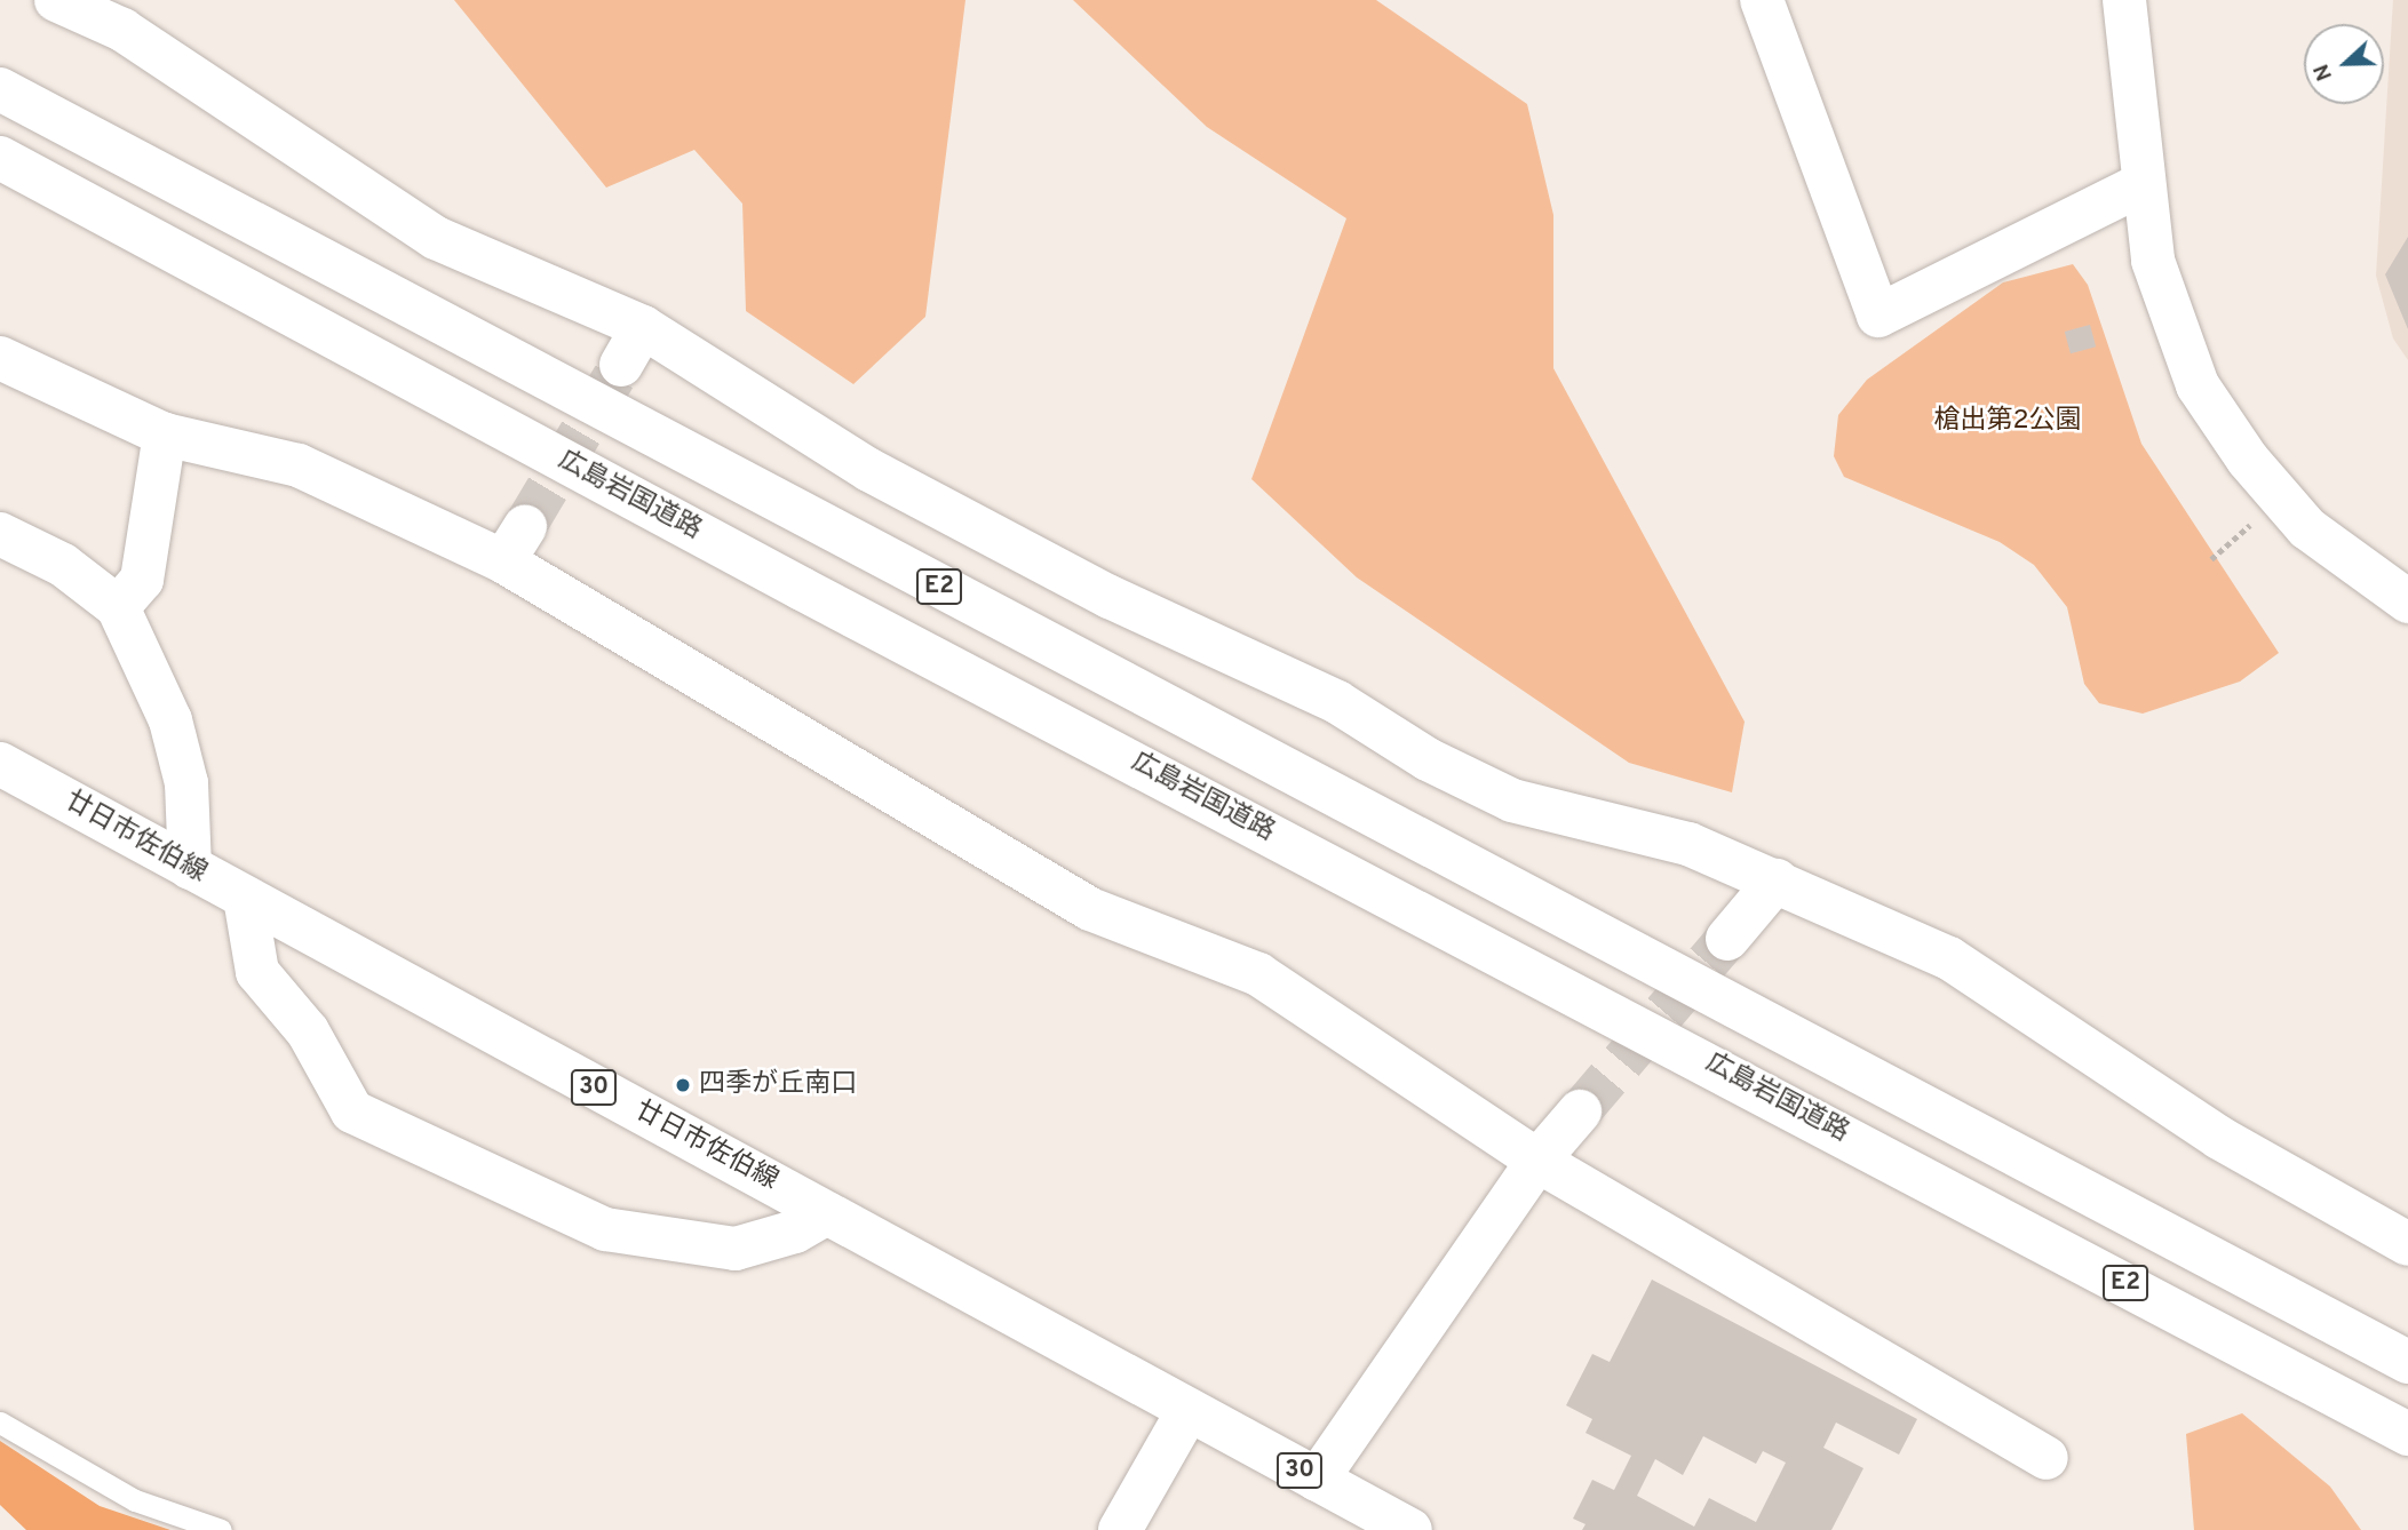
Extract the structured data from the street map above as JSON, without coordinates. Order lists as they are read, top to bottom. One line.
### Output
{"streets":{"main road":["広島岩国道路","E2","廿日市佐伯線","30"]},"parks":["槍出第2公園"],"places":["四季が丘南口"],"north":"left"}
